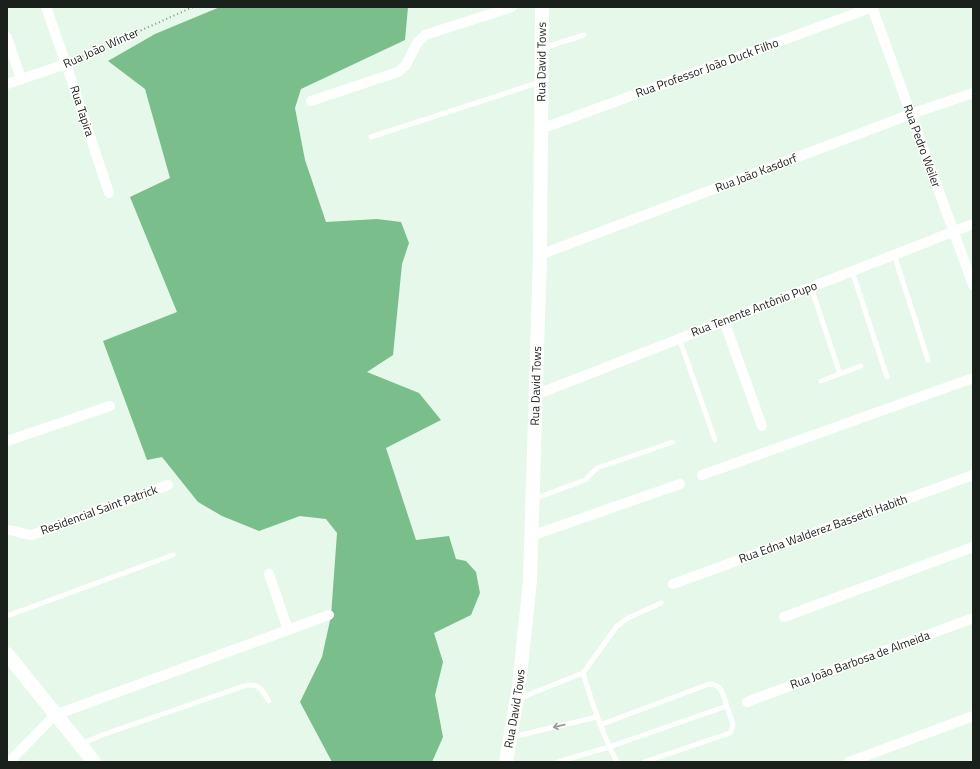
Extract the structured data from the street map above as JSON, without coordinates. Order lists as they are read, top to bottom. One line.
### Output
{"streets":{"street":["Rua João Winter","Rua David Tows","Rua Professor João Duck Filho","Rua Tapira","Rua Pedro Weiler","Rua João Kasdorf","Rua Tenente Antônio Pupo","Residencial Saint Patrick","Rua Edna Walderez Bassetti Habith","Rua João Barbosa de Almeida"]},"crossings":[["Rua João Winter","Rua Tapira"],["Rua David Tows","Rua Professor João Duck Filho"],["Rua David Tows","Rua João Kasdorf"],["Rua David Tows","Rua Tenente Antônio Pupo"],["Rua Professor João Duck Filho","Rua Pedro Weiler"],["Rua Pedro Weiler","Rua João Kasdorf"],["Rua Pedro Weiler","Rua Tenente Antônio Pupo"]]}
